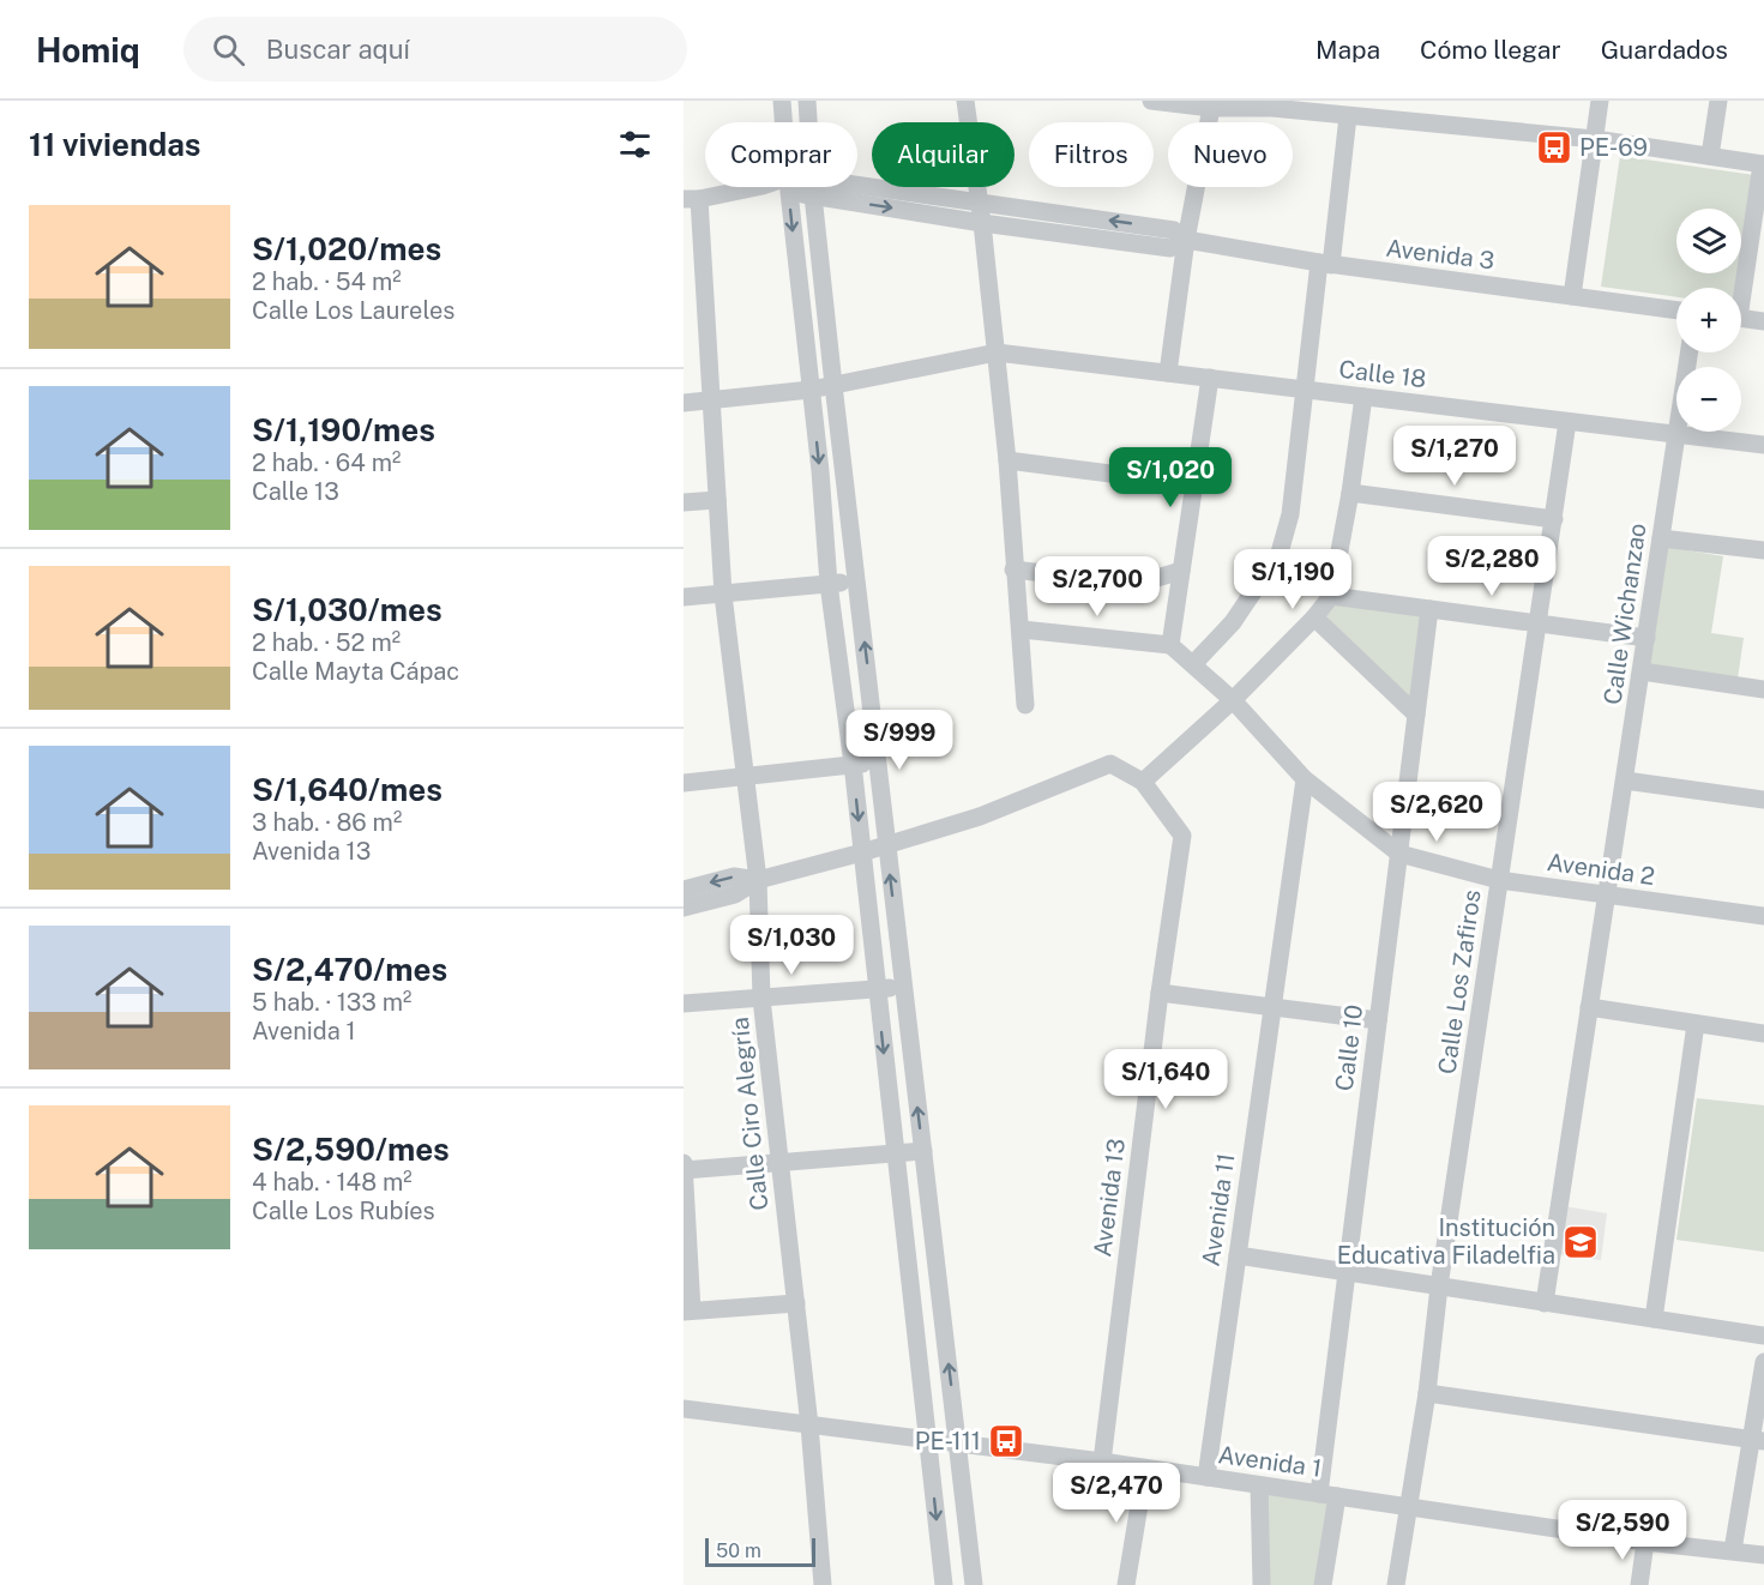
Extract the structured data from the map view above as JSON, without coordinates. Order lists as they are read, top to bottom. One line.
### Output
{"streets":{"street":["Avenida 3","Calle 18","Calle Wichanzao","Avenida 2","Calle Los Zafiros","Calle 10","Calle Ciro Alegría","Avenida 13","Avenida 11","Avenida 1"]},"crossings":[["Calle 18","Calle Wichanzao"],["Calle 18","Calle Los Zafiros"],["Calle 18","Calle Ciro Alegría"],["Calle Wichanzao","Avenida 2"],["Avenida 2","Calle Los Zafiros"],["Avenida 2","Calle 10"],["Avenida 2","Avenida 11"],["Calle Los Zafiros","Avenida 1"],["Calle 10","Avenida 1"],["Calle Ciro Alegría","Avenida 1"],["Avenida 13","Avenida 1"],["Avenida 11","Avenida 1"]],"places":{"bus stop":["PE-69","PE-111"],"school or university":["Institución Educativa Filadelfia"]},"scale_bar":"50 m","page":{"header":"Homiq","search":"Buscar aquí","nav":["Mapa","Cómo llegar","Guardados"],"heading":"11 viviendas","chip":["Comprar","Alquilar","Filtros","Nuevo"],"list":[{"name":"S/1,020/mes","note":"2 hab. · 54 m² · Calle Los Laureles"},{"name":"S/1,190/mes","note":"2 hab. · 64 m² · Calle 13"},{"name":"S/1,030/mes","note":"2 hab. · 52 m² · Calle Mayta Cápac"},{"name":"S/1,640/mes","note":"3 hab. · 86 m² · Avenida 13"},{"name":"S/2,470/mes","note":"5 hab. · 133 m² · Avenida 1"},{"name":"S/2,590/mes","note":"4 hab. · 148 m² · Calle Los Rubíes"}],"map_buttons":["+","−"],"price":["S/1,270","S/1,020","S/2,280","S/1,190","S/2,700","S/999","S/2,620","S/1,030","S/1,640","S/2,470","S/2,590"],"scale":"50 m"}}
